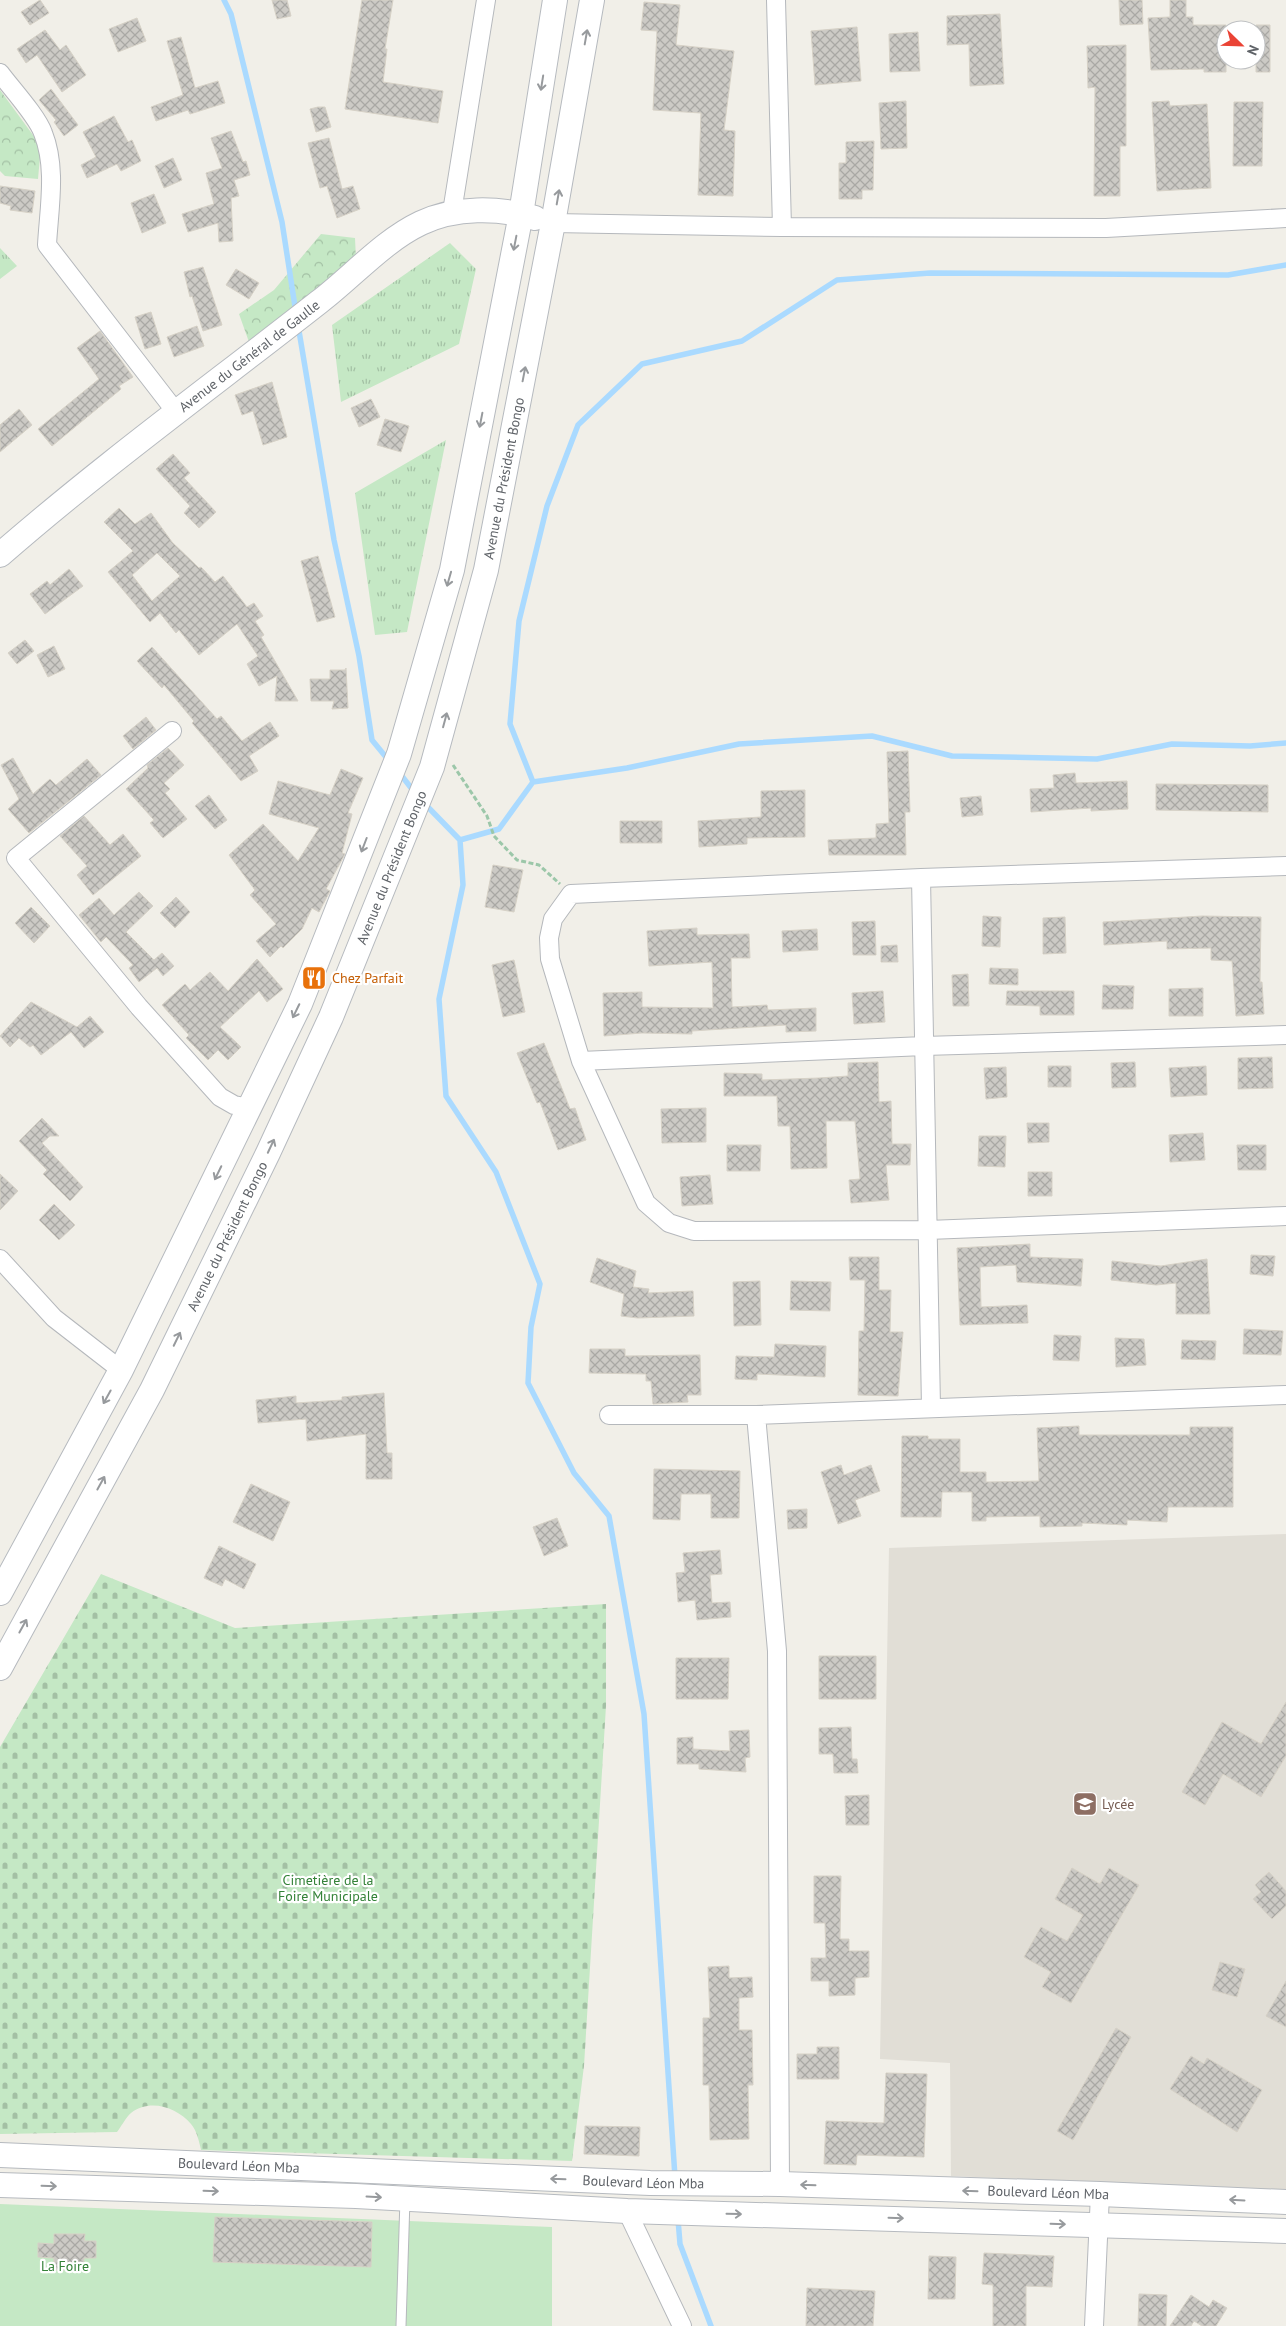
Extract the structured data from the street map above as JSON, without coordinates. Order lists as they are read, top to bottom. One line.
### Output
{"streets":{"street":["Avenue du Général de Gaulle","Avenue du Président Bongo","Boulevard Léon Mba"]},"crossings":[["Avenue du Général de Gaulle","Avenue du Président Bongo"]],"parks":["Cimetière de la Foire Municipale","La Foire"],"places":{"restaurant":["Chez Parfait"],"school or university":["Lycée"]},"north":"bottom right"}
